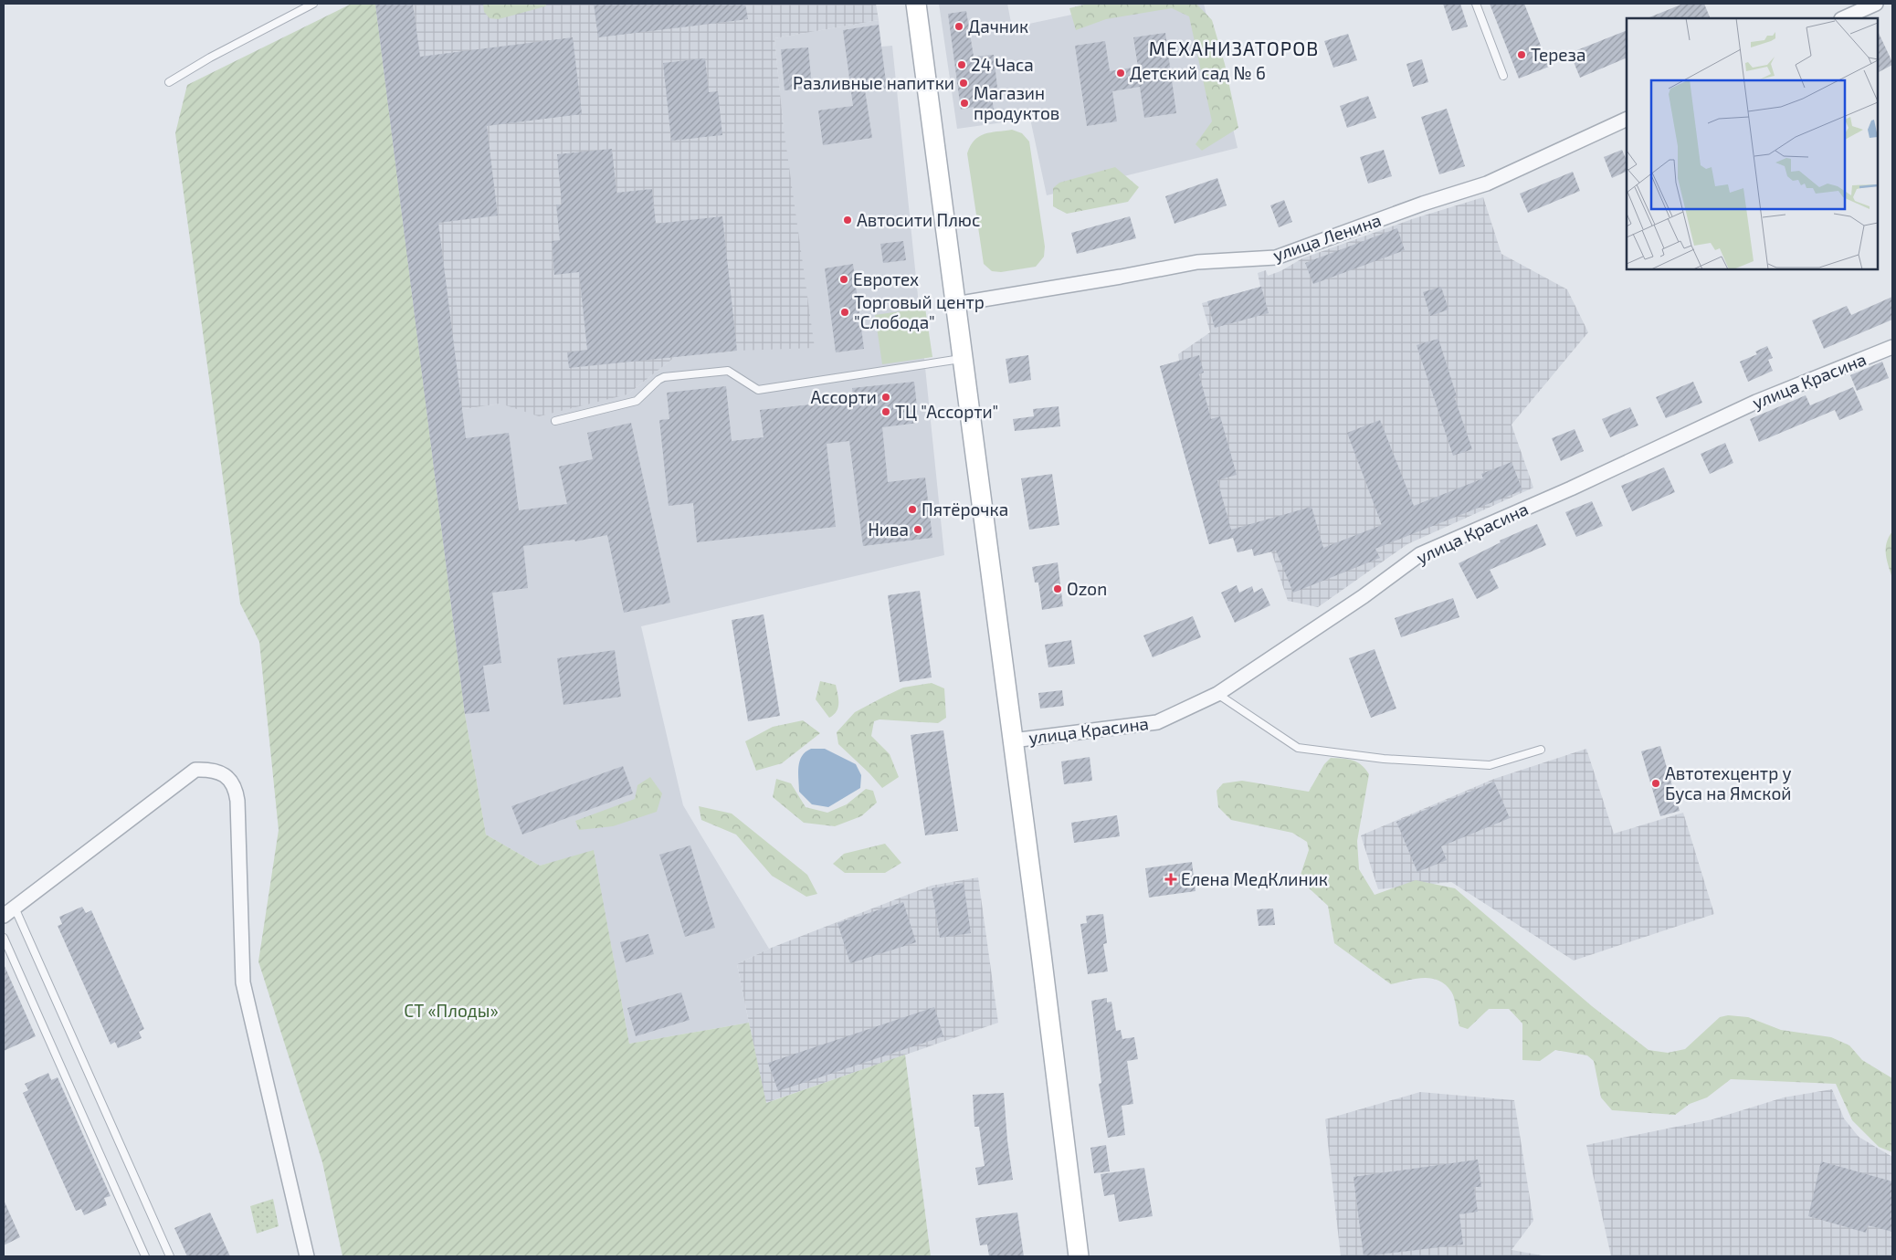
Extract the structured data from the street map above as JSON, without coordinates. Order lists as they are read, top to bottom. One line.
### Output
{"streets":{"street":["улица Ленина","улица Красина"]},"districts":["МЕХАНИЗАТОРОВ"],"parks":["СТ «Плоды»"],"places":{"other":["Дачник","Тереза","24 Часа","Детский сад № 6","Разливные напитки","Магазин продуктов","Автосити Плюс","Евротех","Торговый центр \"Слобода\"","Ассорти","ТЦ \"Ассорти\"","Пятёрочка","Нива","Ozon","Автотехцентр у Буса на Ямской"],"health":["Елена МедКлиник"]}}
